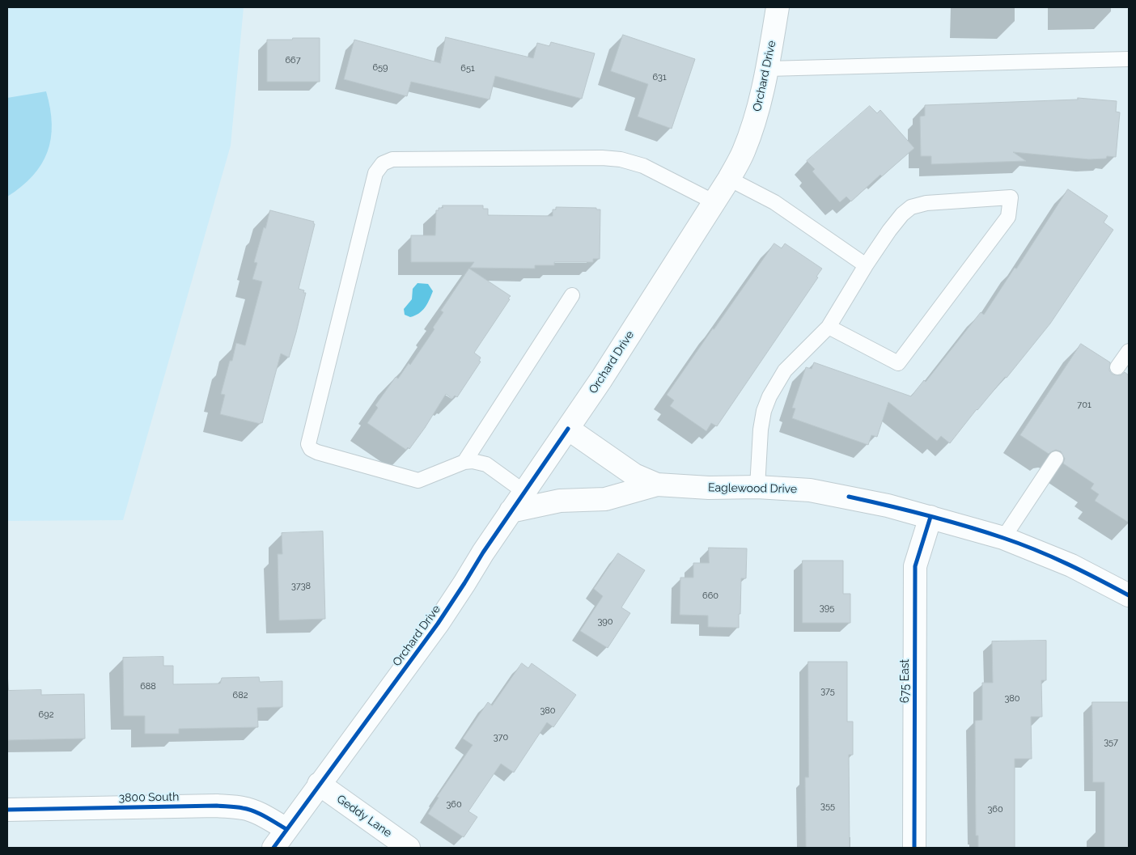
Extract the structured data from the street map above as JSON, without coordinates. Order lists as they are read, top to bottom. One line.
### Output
{"streets":{"main road":["Orchard Drive","Eaglewood Drive","675 East","3800 South","Geddy Lane"]},"crossings":[["Orchard Drive","Eaglewood Drive"],["Orchard Drive","3800 South"],["Orchard Drive","Geddy Lane"],["Eaglewood Drive","675 East"]],"house_numbers":["667","659","651","631","701","3738","660","395","390","688","375","682","380","380","692","370","357","360","355","360"]}
